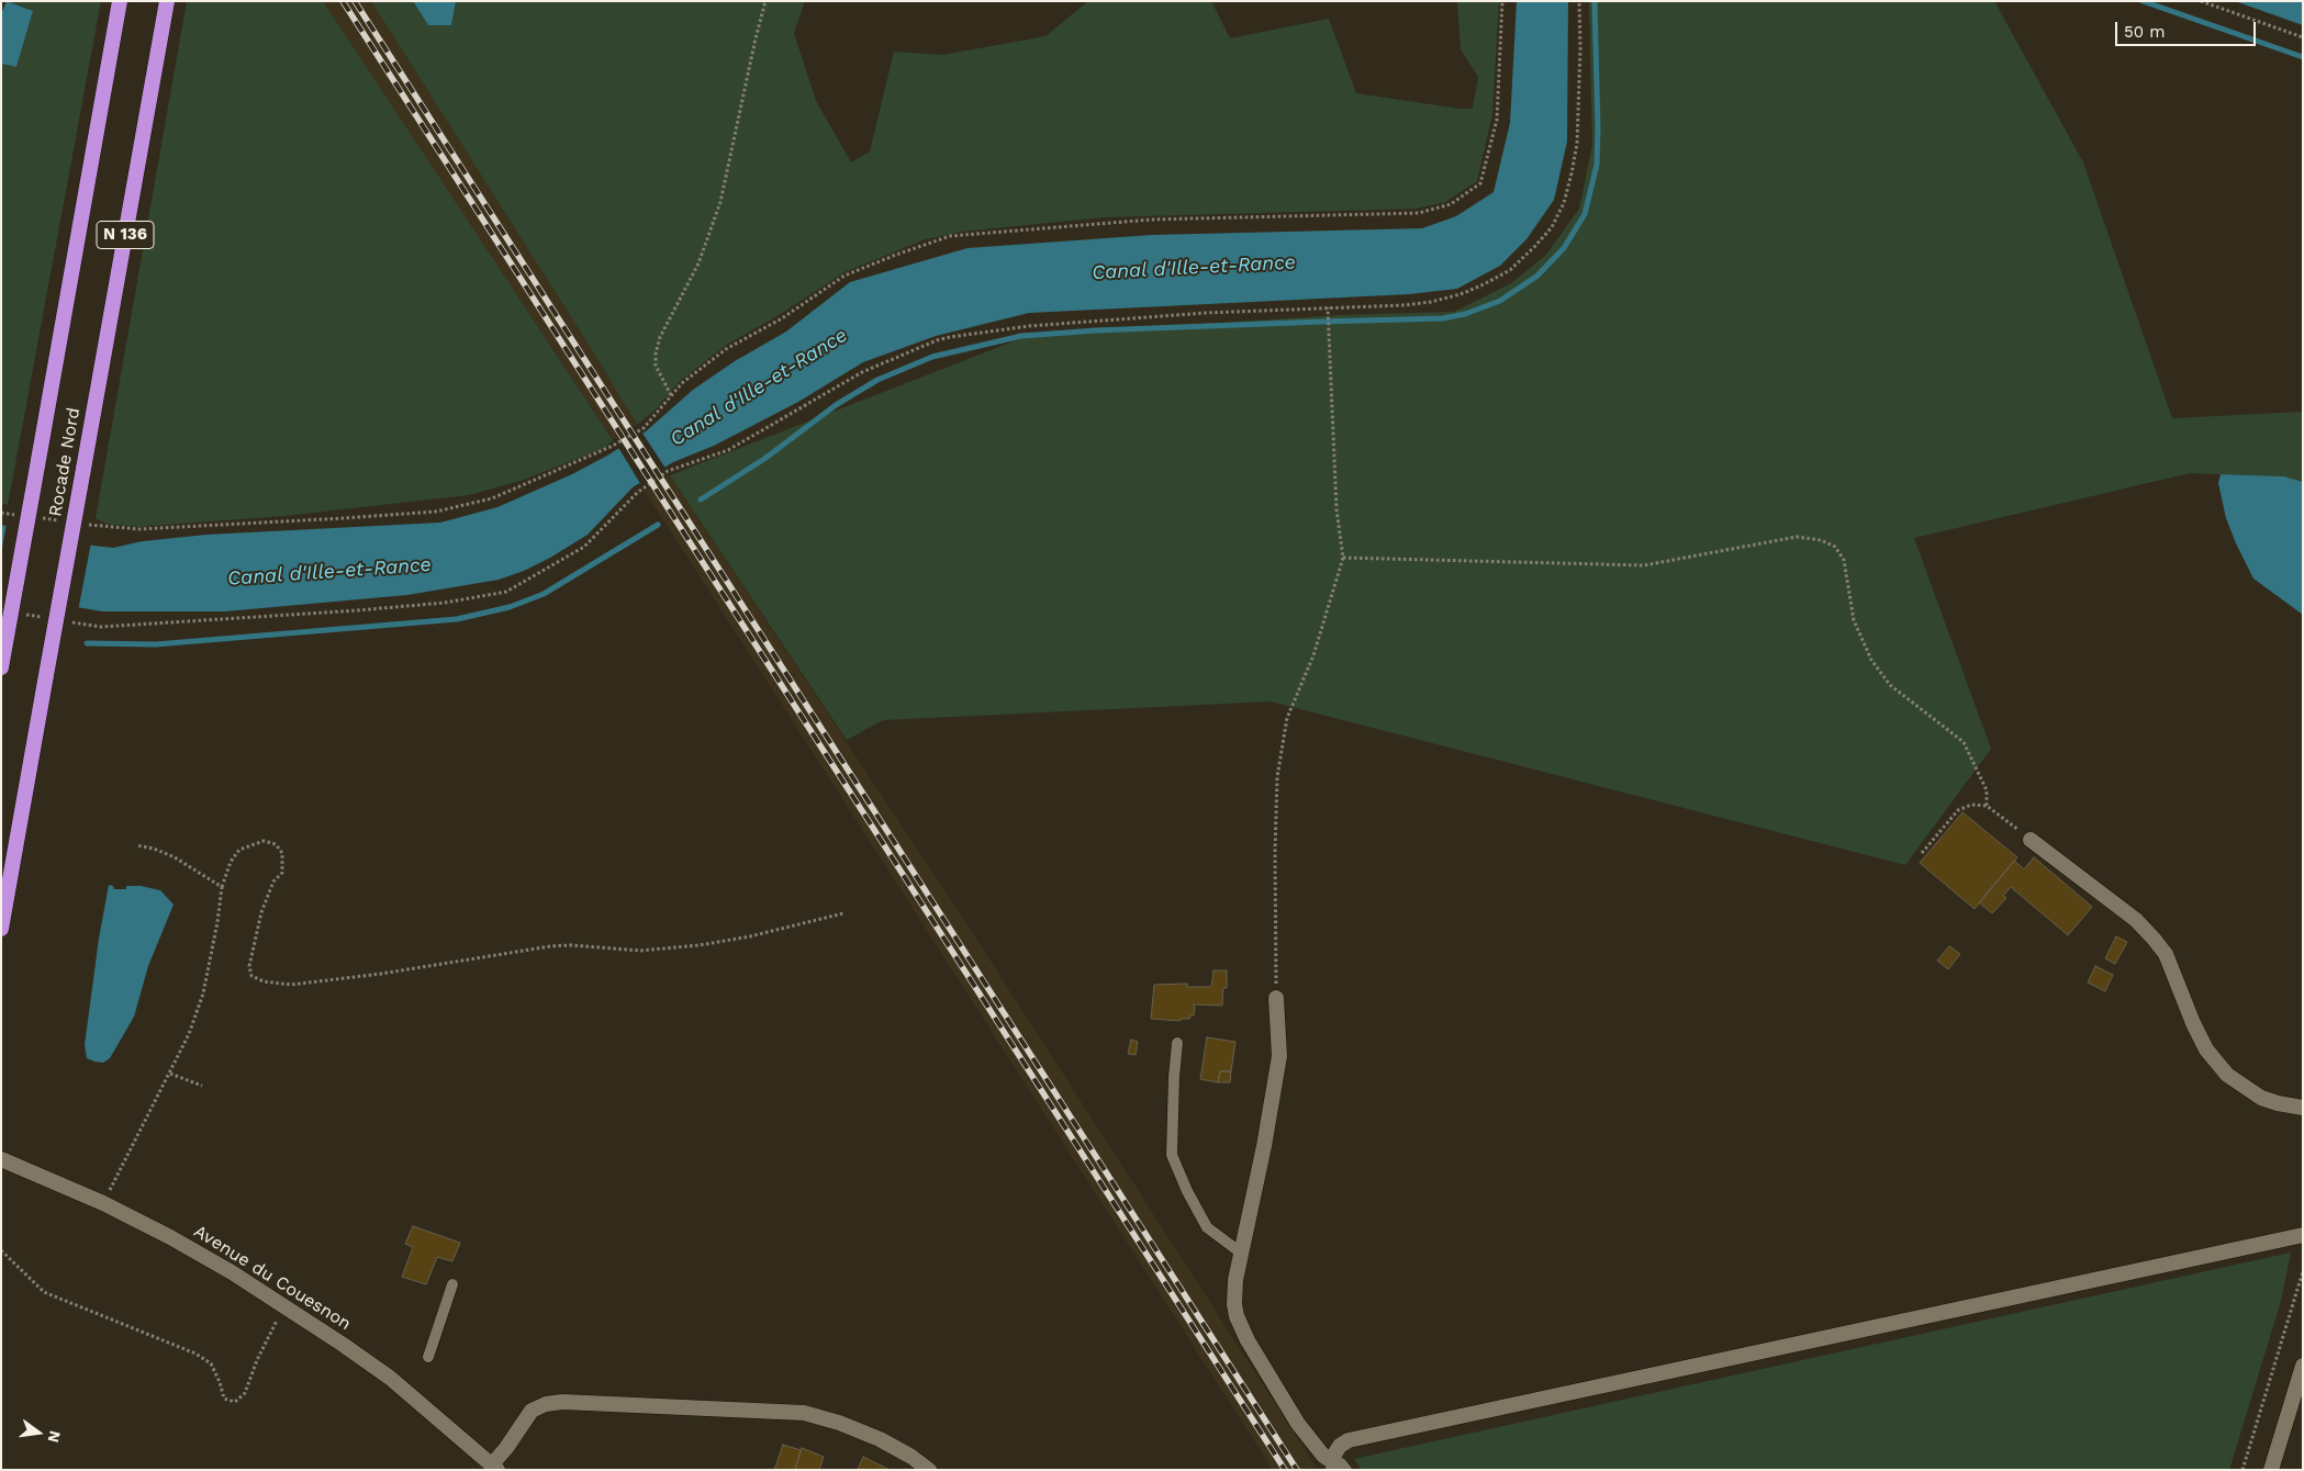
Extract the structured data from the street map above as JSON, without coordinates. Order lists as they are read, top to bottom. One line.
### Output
{"streets":{"highway":["N 136","Rocade Nord"],"street":["Avenue du Couesnon"]},"water":["Canal d'Ille-et-Rance"],"scale_bar":"50 m","north":"right"}
